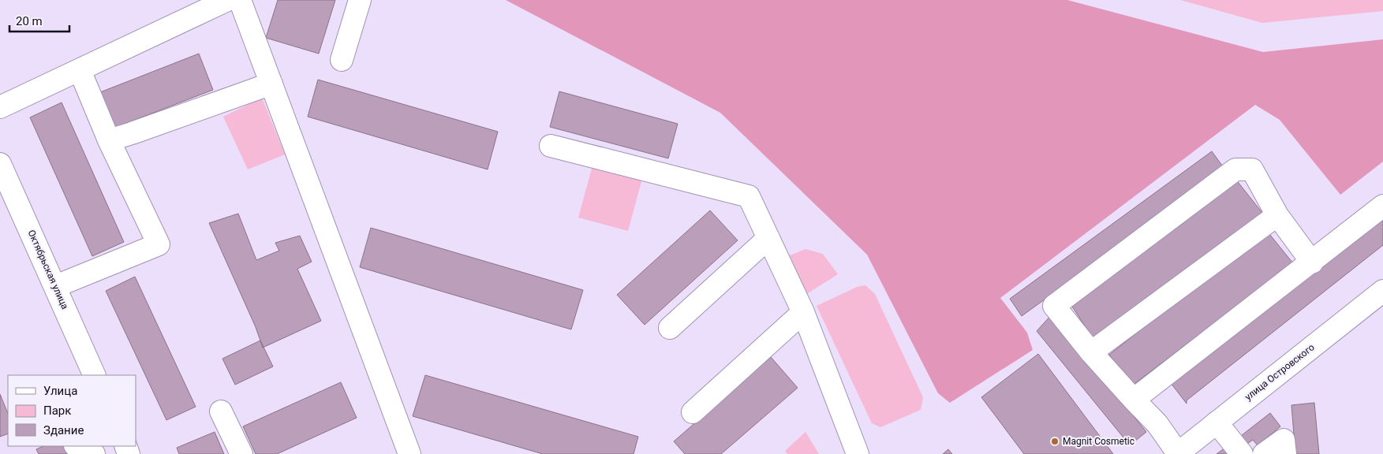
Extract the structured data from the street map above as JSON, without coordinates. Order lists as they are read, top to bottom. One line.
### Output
{"streets":{"street":["Октябрьская улица","улица Островского"]},"places":["Magnit Cosmetic"],"legend":["Улица","Парк","Здание"],"scale_bar":"20 m"}
